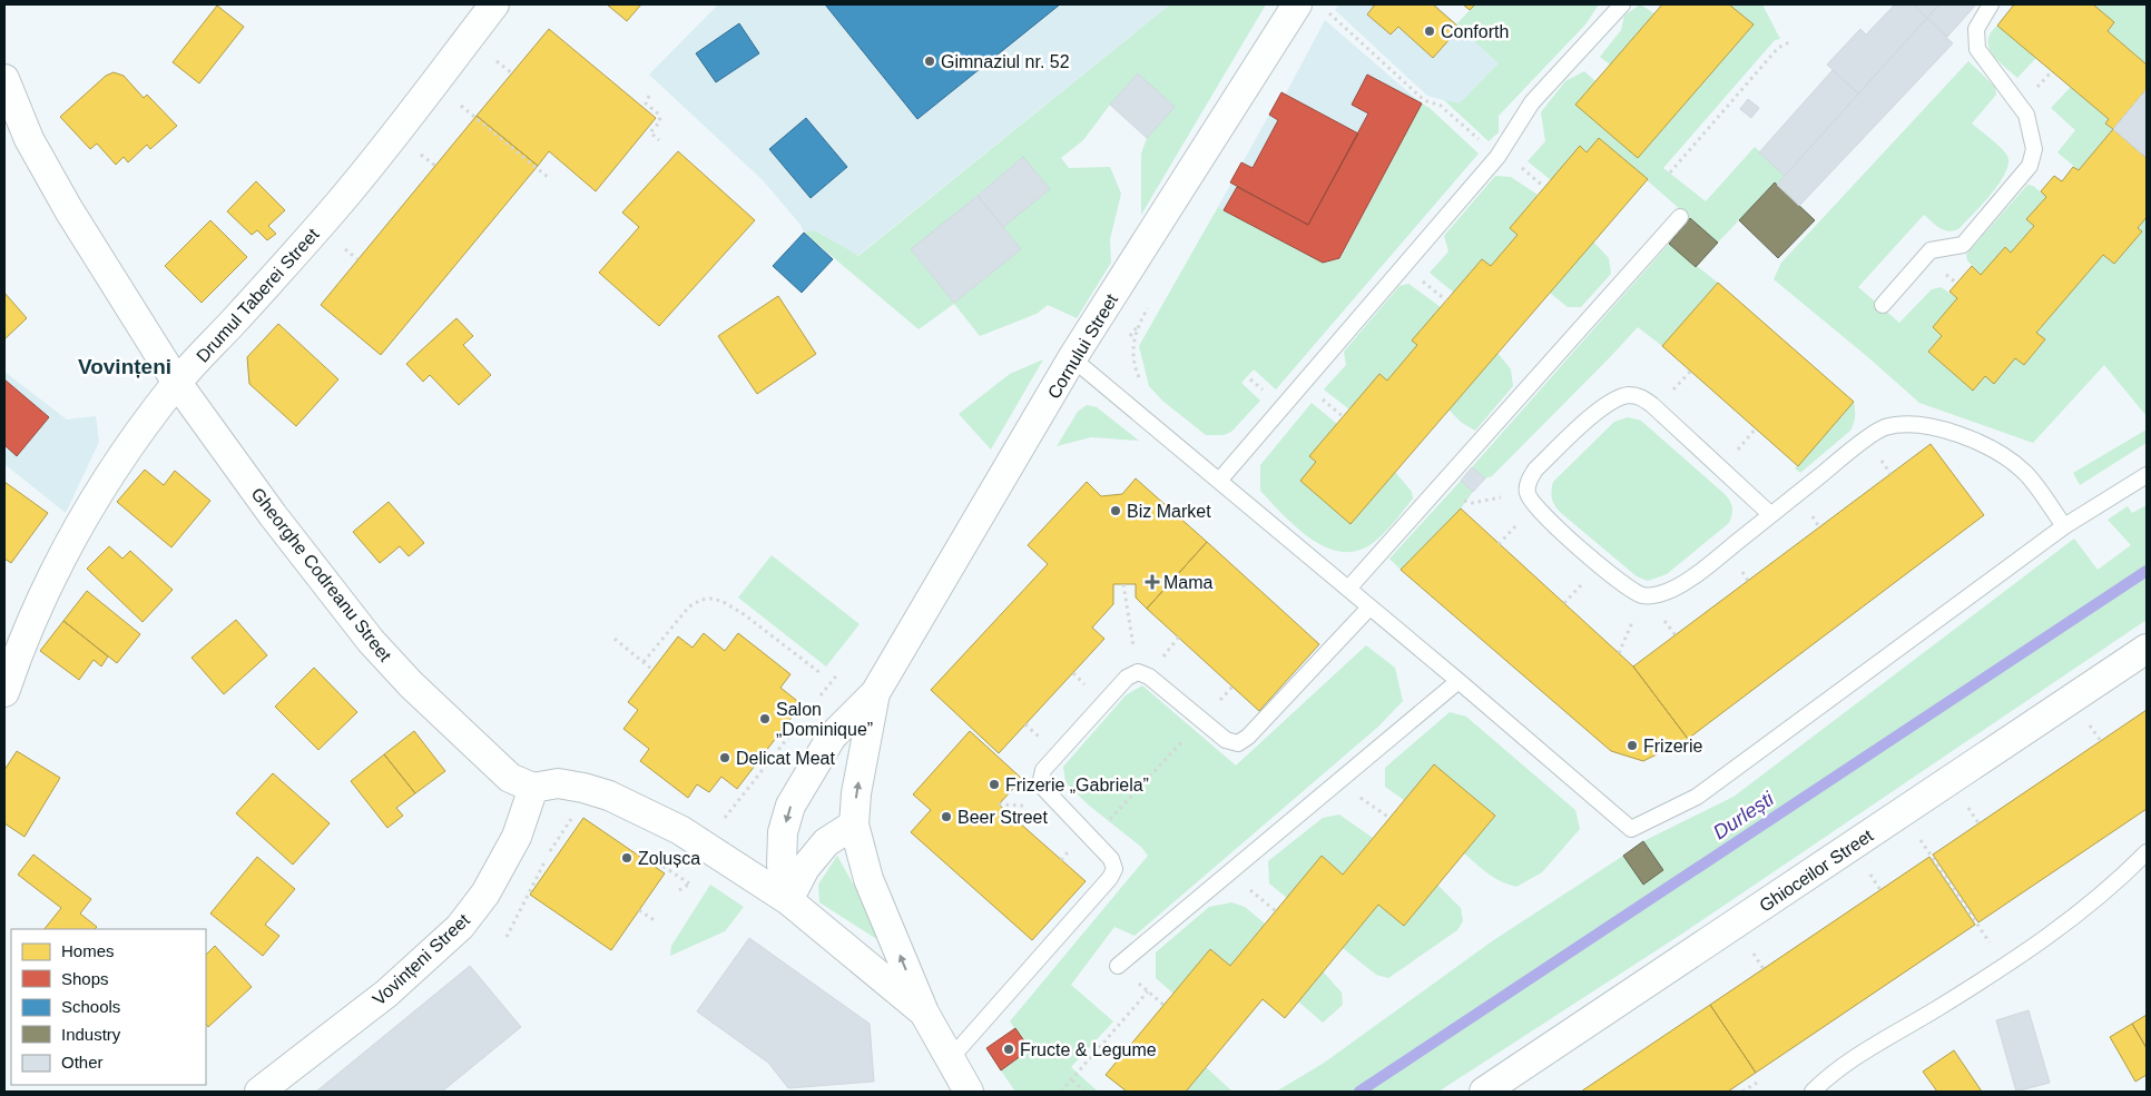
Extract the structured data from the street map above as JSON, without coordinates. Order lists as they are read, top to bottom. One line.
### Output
{"streets":{"street":["Drumul Taberei Street","Cornului Street","Gheorghe Codreanu Street","Ghioceilor Street","Vovințeni Street"]},"crossings":[["Drumul Taberei Street","Gheorghe Codreanu Street"],["Gheorghe Codreanu Street","Vovințeni Street"]],"districts":["Vovințeni"],"water":["Durlești"],"places":{"other":["Conforth","Gimnaziul nr. 52","Biz Market","Salon „Dominique”","Frizerie","Delicat Meat","Frizerie „Gabriela”","Beer Street","Zolușca","Fructe & Legume"],"health":["Mama"]},"legend":["Homes","Shops","Schools","Industry","Other"]}
